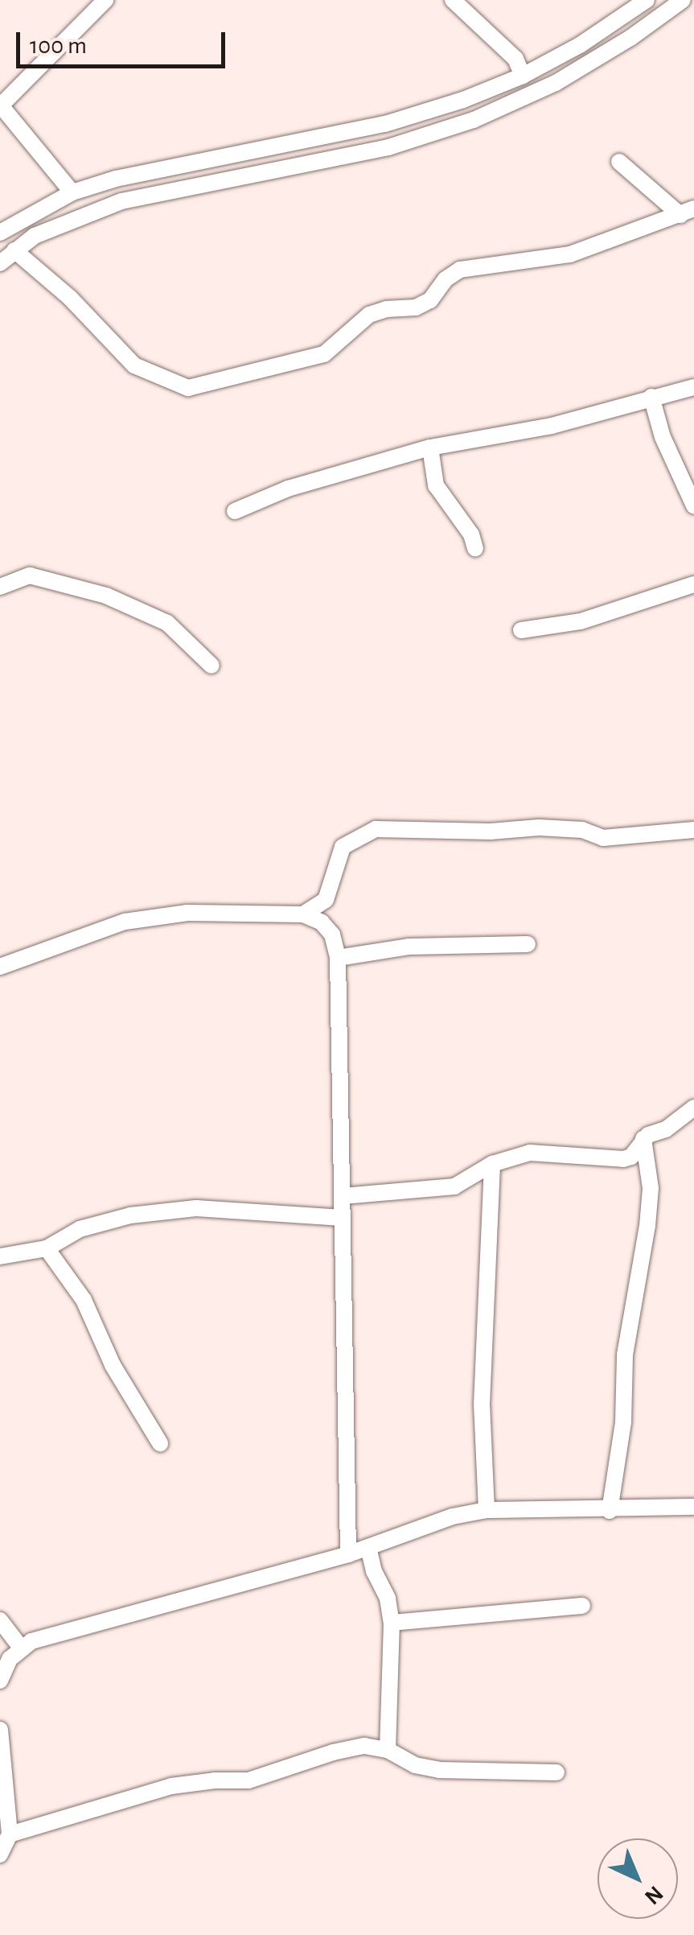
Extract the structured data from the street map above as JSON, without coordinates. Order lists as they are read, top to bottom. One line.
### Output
{"scale_bar":"100 m","north":"bottom right"}
